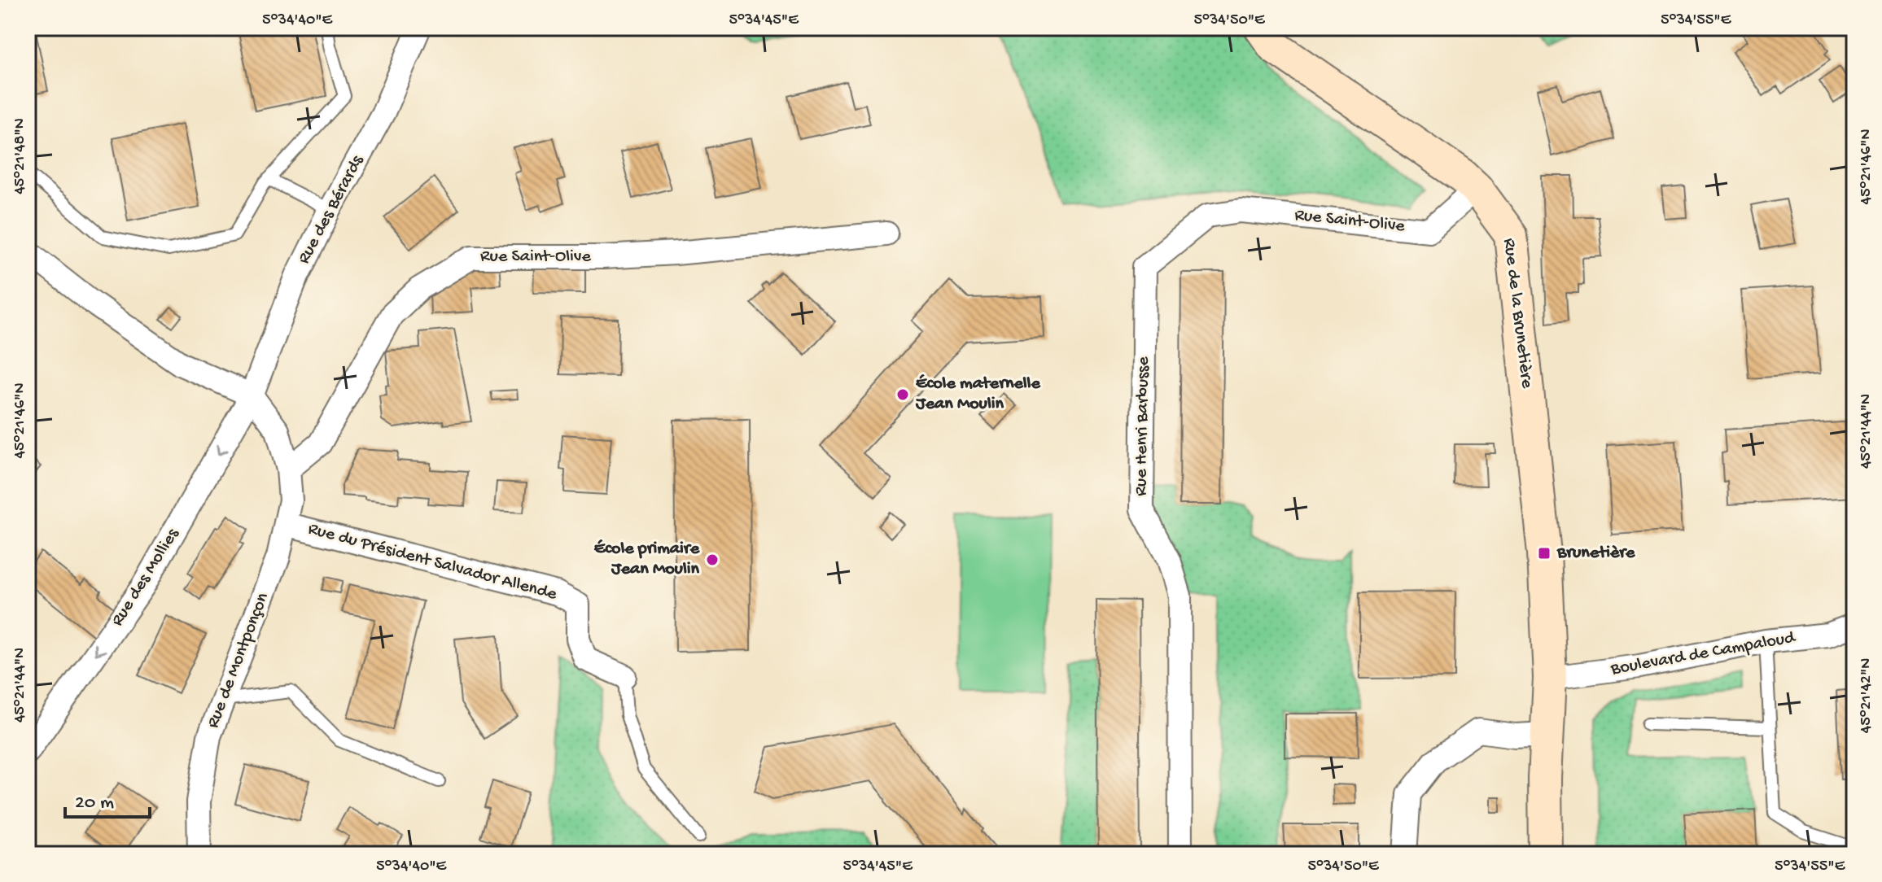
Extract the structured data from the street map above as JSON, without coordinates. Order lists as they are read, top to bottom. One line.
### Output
{"streets":{"street":["Rue des Bérards","Rue Saint-Olive","Rue de la Brunetière","Rue Henri Barbusse","Rue du Président Salvador Allende","Rue des Mollies","Boulevard de Campaloud","Rue de Montponçon"]},"crossings":[["Rue des Bérards","Rue des Mollies"],["Rue Saint-Olive","Rue de la Brunetière"],["Rue Saint-Olive","Rue Henri Barbusse"],["Rue Saint-Olive","Rue de Montponçon"],["Rue de la Brunetière","Boulevard de Campaloud"],["Rue du Président Salvador Allende","Rue de Montponçon"]],"one_way":["Rue des Mollies"],"places":{"other":["École maternelle Jean Moulin","École primaire Jean Moulin"],"transit":["Brunetière"]},"scale_bar":"20 m","coordinates":["5°34'40\"E","5°34'45\"E","5°34'50\"E","5°34'55\"E","45°21'48\"N","45°21'46\"N","45°21'44\"N","45°21'42\"N"]}
